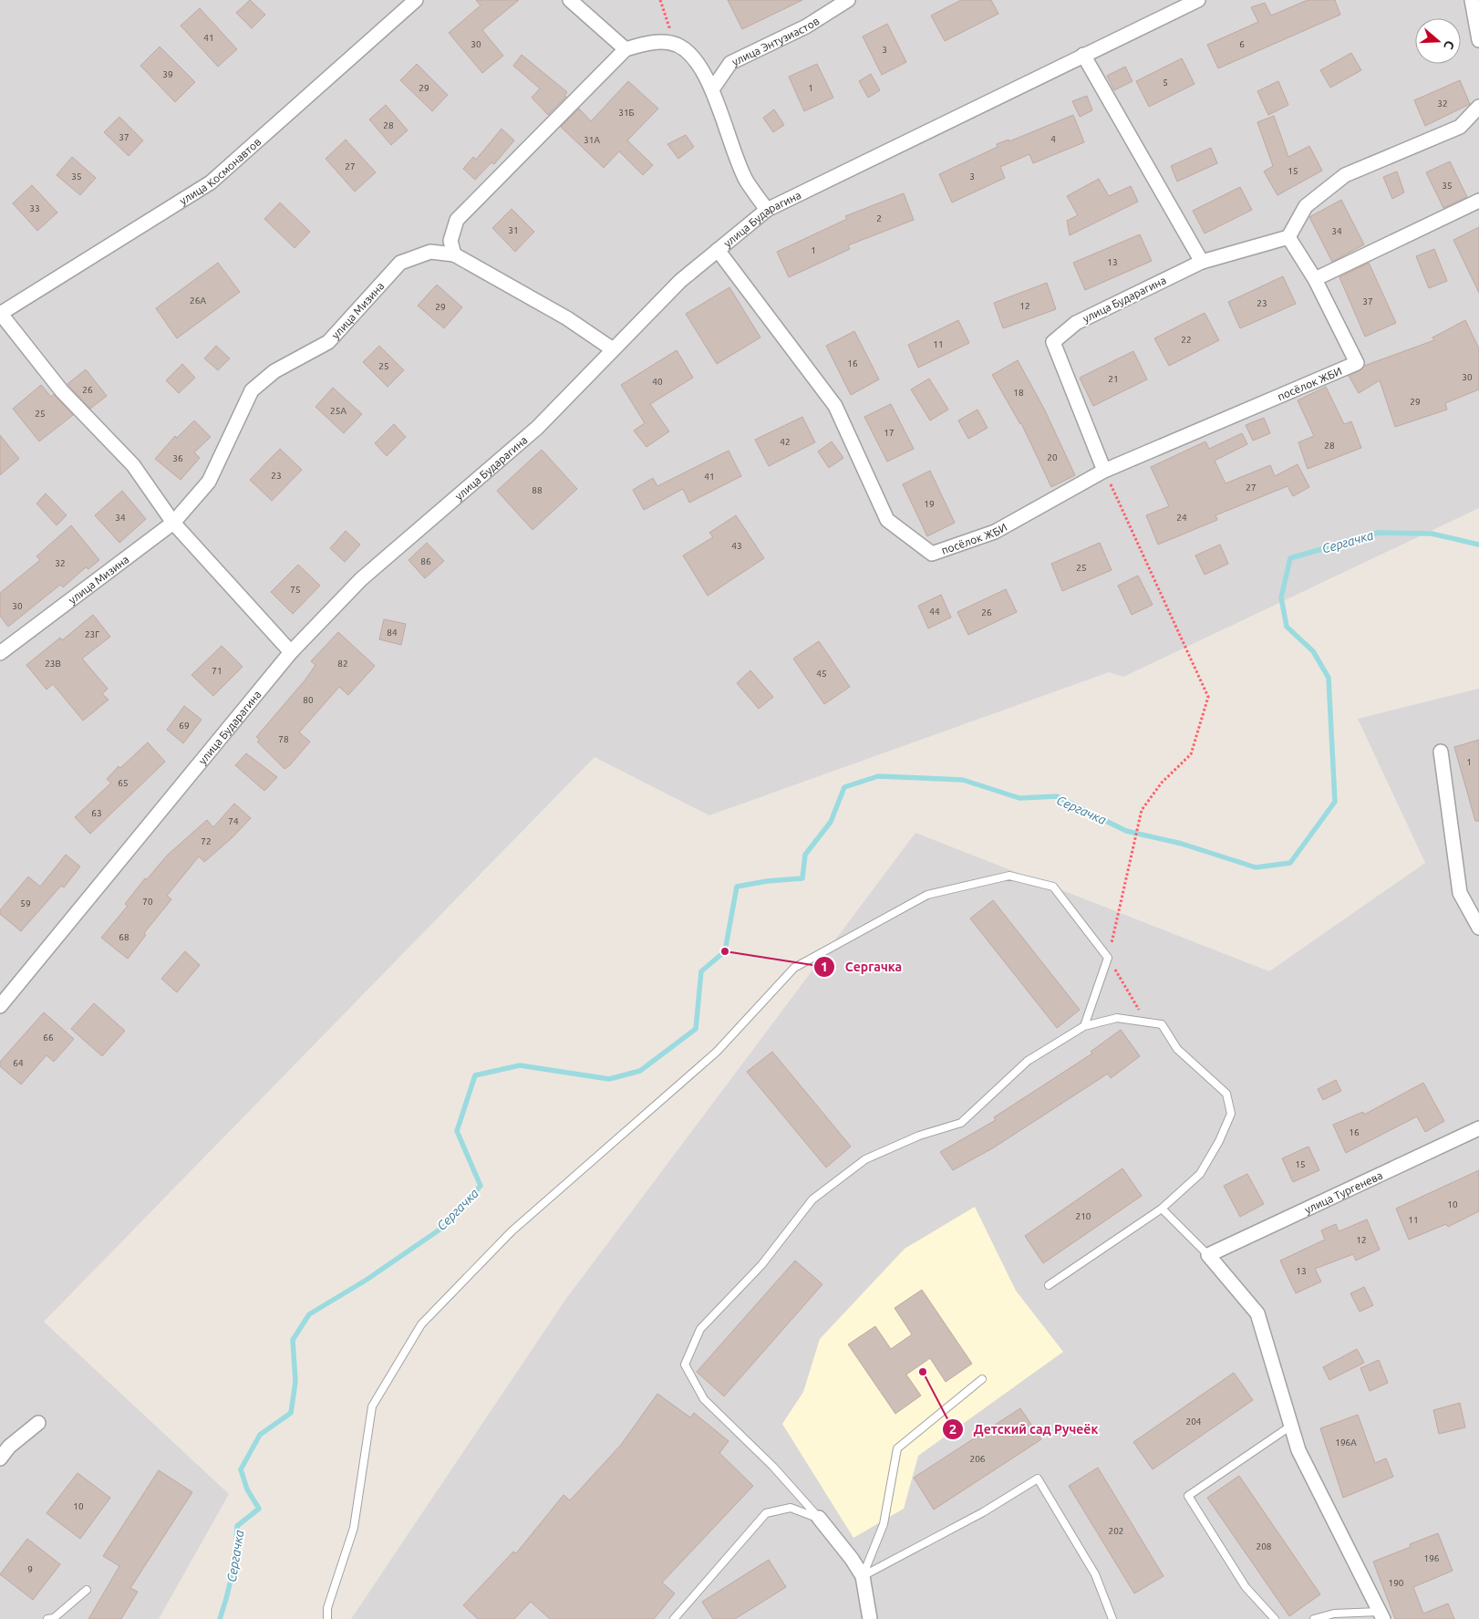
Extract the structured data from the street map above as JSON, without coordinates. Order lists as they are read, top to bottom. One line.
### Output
{"streets":{"street":["улица Энтузиастов","улица Космонавтов","улица Бударагина","улица Мизина","посёлок ЖБИ","улица Тургенева"]},"crossings":[["улица Бударагина","посёлок ЖБИ"]],"water":["Сергачка"],"places":["Сергачка","Детский сад Ручеёк"],"house_numbers":["41","30","6","3","39","5","29","1","32","31Б","28","37","4","31А","27","15","35","3","35","33","2","31","34","1","13","26А","37","23","12","29","22","11","16","25","30","21","40","26","18","29","25А","25","17","42","28","20","36","23","41","27","88","19","34","24","43","86","32","25","75","30","44","26","84","23Г","23В","82","71","45","80","69","78","1","65","63","74","72","70","59","68","66","64","16","15","10","210","11","12","13","204","196А","206","10","202","208","196","9","190"],"north":"right"}
